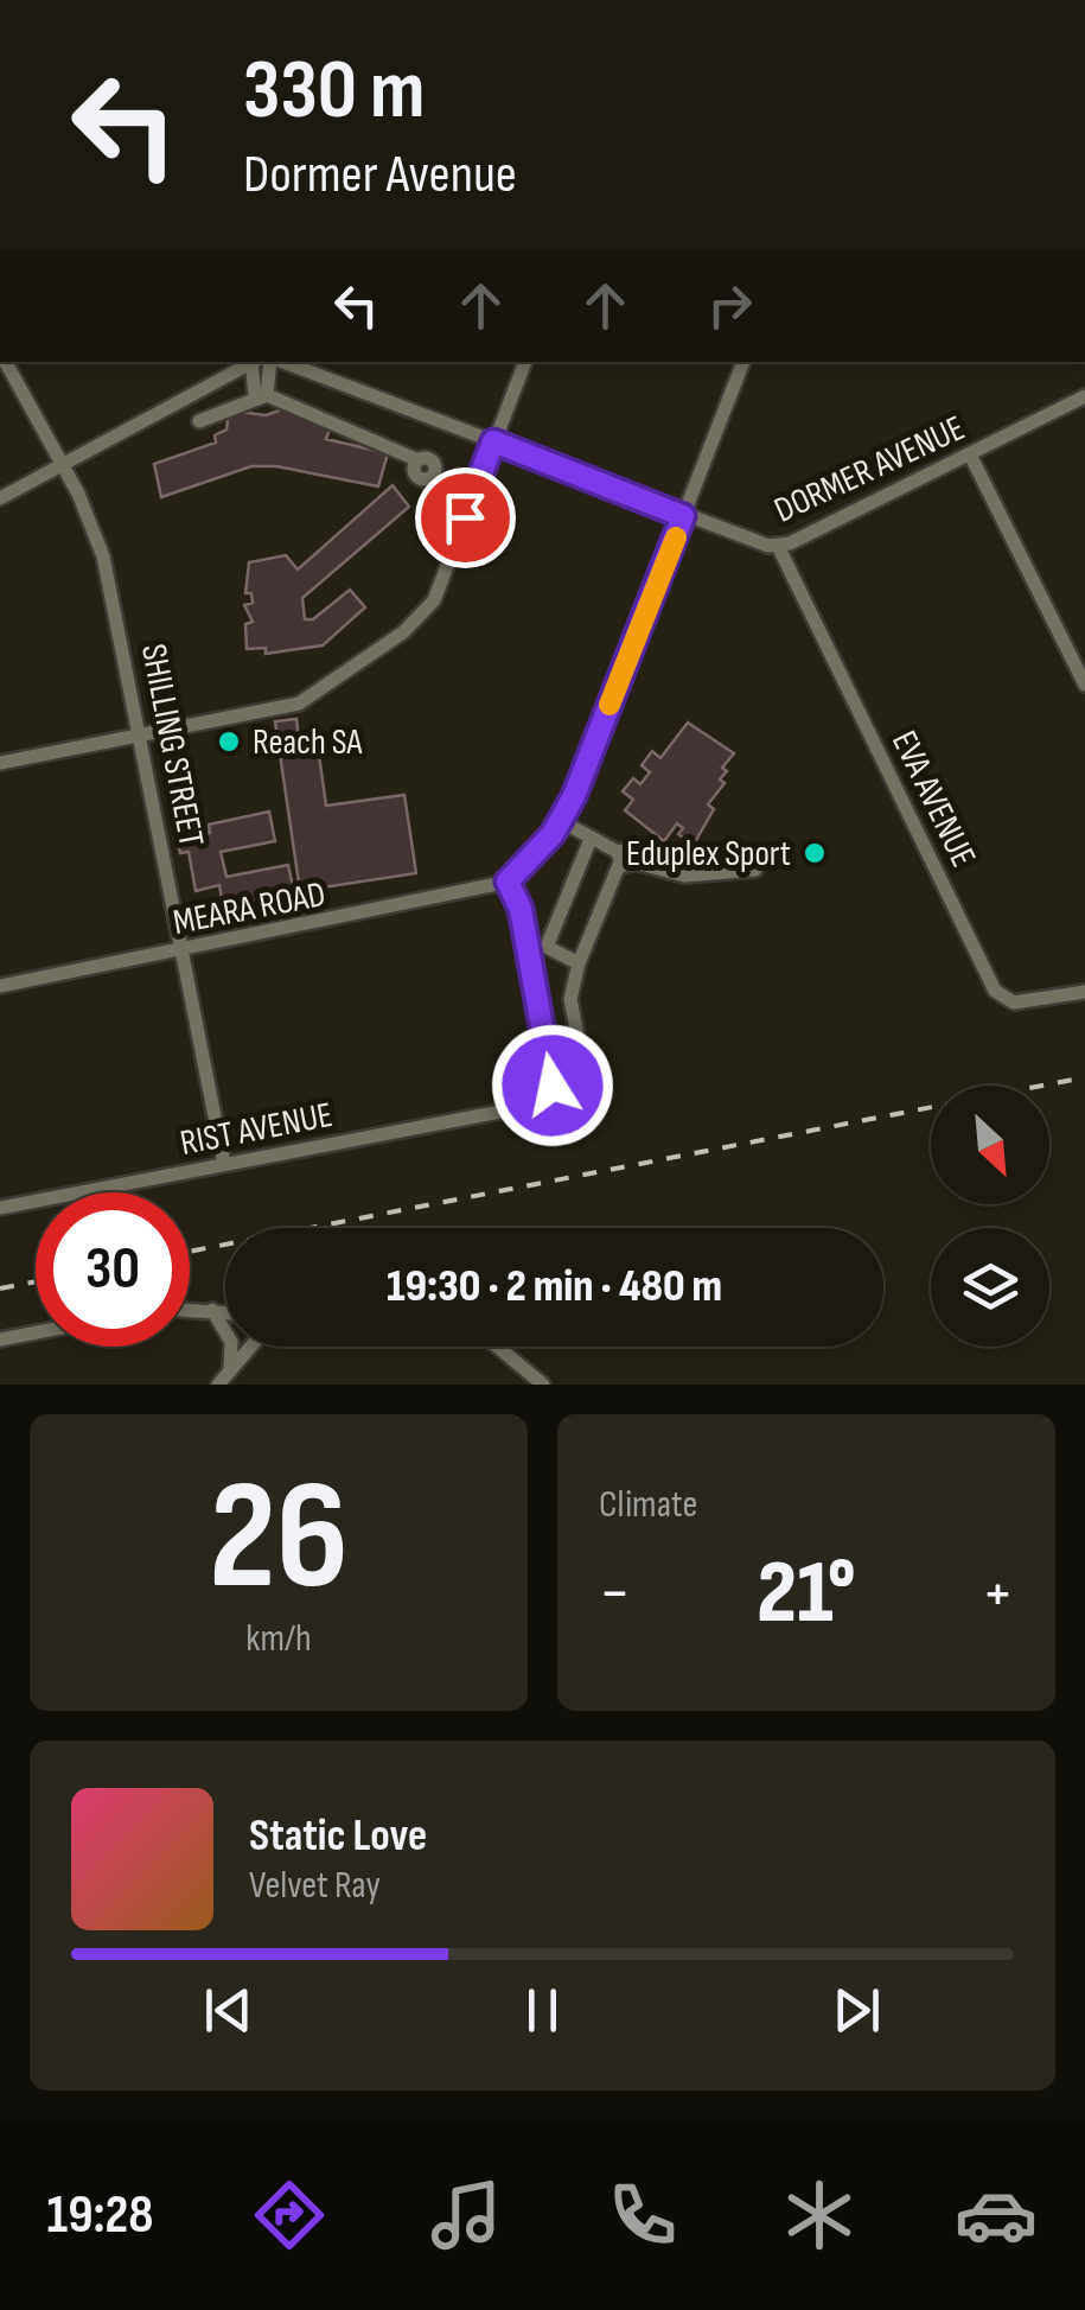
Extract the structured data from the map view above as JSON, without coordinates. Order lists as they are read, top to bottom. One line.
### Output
{"streets":{"street":["DORMER AVENUE","SHILLING STREET","EVA AVENUE","MEARA ROAD","RIST AVENUE"]},"crossings":[["DORMER AVENUE","EVA AVENUE"],["SHILLING STREET","MEARA ROAD"],["SHILLING STREET","RIST AVENUE"],["MEARA ROAD","RIST AVENUE"]],"places":["Reach SA","Eduplex Sport"],"north":"bottom right","page":{"turn":["330 m","Dormer Avenue"],"limit":"30","trip":"19:30 · 2 min · 480 m","tile":[["26","km/h"],"Climate"],"heat":["−","21°","+"],"song":["Static Love","Velvet Ray"],"tabs":"19:28"}}
